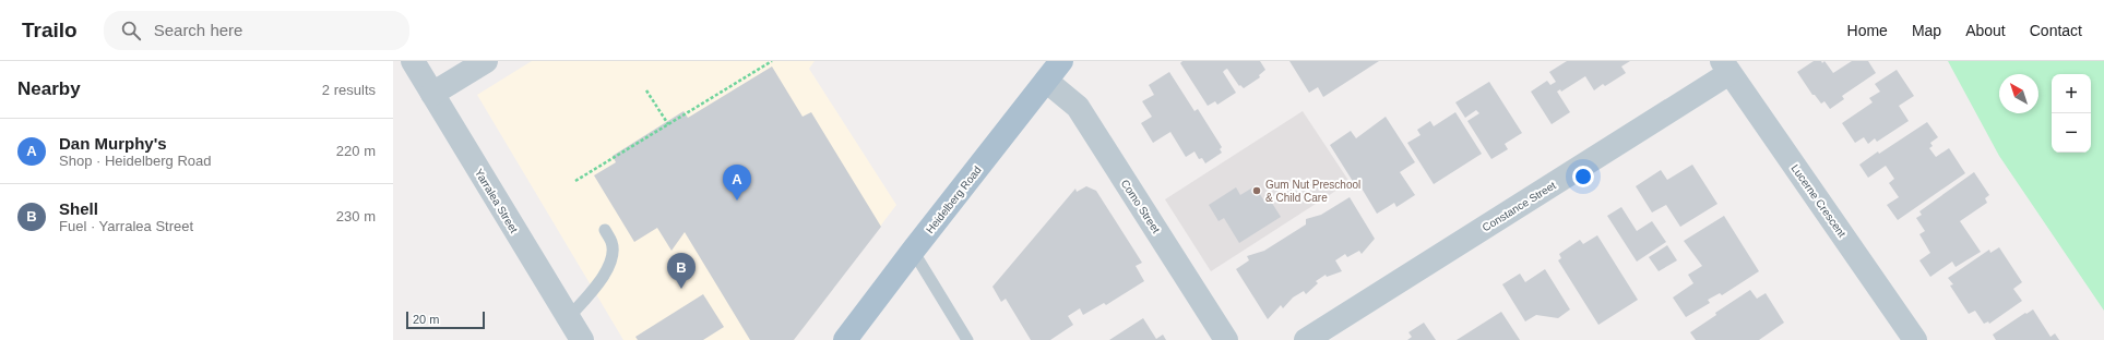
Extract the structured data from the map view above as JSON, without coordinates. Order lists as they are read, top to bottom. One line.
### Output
{"streets":{"main road":["Heidelberg Road"],"street":["Yarralea Street","Lucerne Crescent","Como Street","Constance Street"]},"crossings":[["Heidelberg Road","Como Street"],["Lucerne Crescent","Constance Street"]],"places":["Gum Nut Preschool & Child Care"],"scale_bar":"20 m","north":"top left","page":{"header":"Trailo","search":"Search here","nav":["Home","Map","About","Contact"],"heading":["Nearby","2 results"],"map_buttons":["+","−"],"list":[{"mark":"A","name":"Dan Murphy's","note":"Shop · Heidelberg Road","value":"220 m"},{"mark":"B","name":"Shell","note":"Fuel · Yarralea Street","value":"230 m"}],"pins":["A","B"],"scale":"20 m"}}
